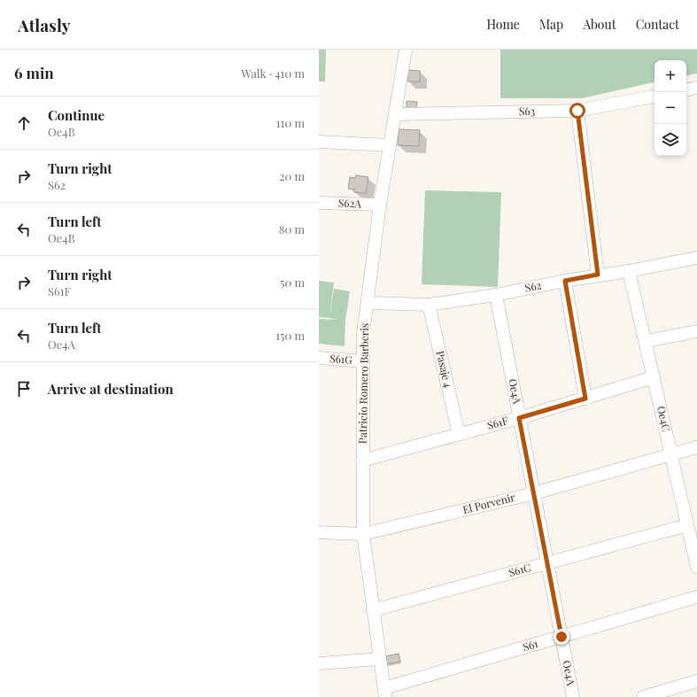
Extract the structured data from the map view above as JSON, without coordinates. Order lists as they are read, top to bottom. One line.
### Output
{"streets":{"street":["S63","S62A","S62","S61G","Pasaje 4","Patricio Romero Barberis","Oe4A","Oe4C","S61F","El Porvenir","S61C","S61"]},"crossings":[["S63","Patricio Romero Barberis"],["S62A","Patricio Romero Barberis"],["S62","Pasaje 4"],["S62","Patricio Romero Barberis"],["S62","Oe4A"],["S62","Oe4C"],["S61G","Patricio Romero Barberis"],["Pasaje 4","S61F"],["Patricio Romero Barberis","S61F"],["Patricio Romero Barberis","El Porvenir"],["Patricio Romero Barberis","S61C"],["Patricio Romero Barberis","S61"],["Oe4A","S61F"],["Oe4A","El Porvenir"],["Oe4A","S61C"],["Oe4A","S61"],["Oe4C","S61F"],["Oe4C","El Porvenir"],["Oe4C","S61C"]],"page":{"header":"Atlasly","nav":["Home","Map","About","Contact"],"heading":["6 min","Walk · 410 m"],"map_buttons":["+","−"],"list":[["Continue","Oe4B","110 m"],["Turn right","S62","20 m"],["Turn left","Oe4B","80 m"],["Turn right","S61F","50 m"],["Turn left","Oe4A","150 m"],"Arrive at destination"]}}
